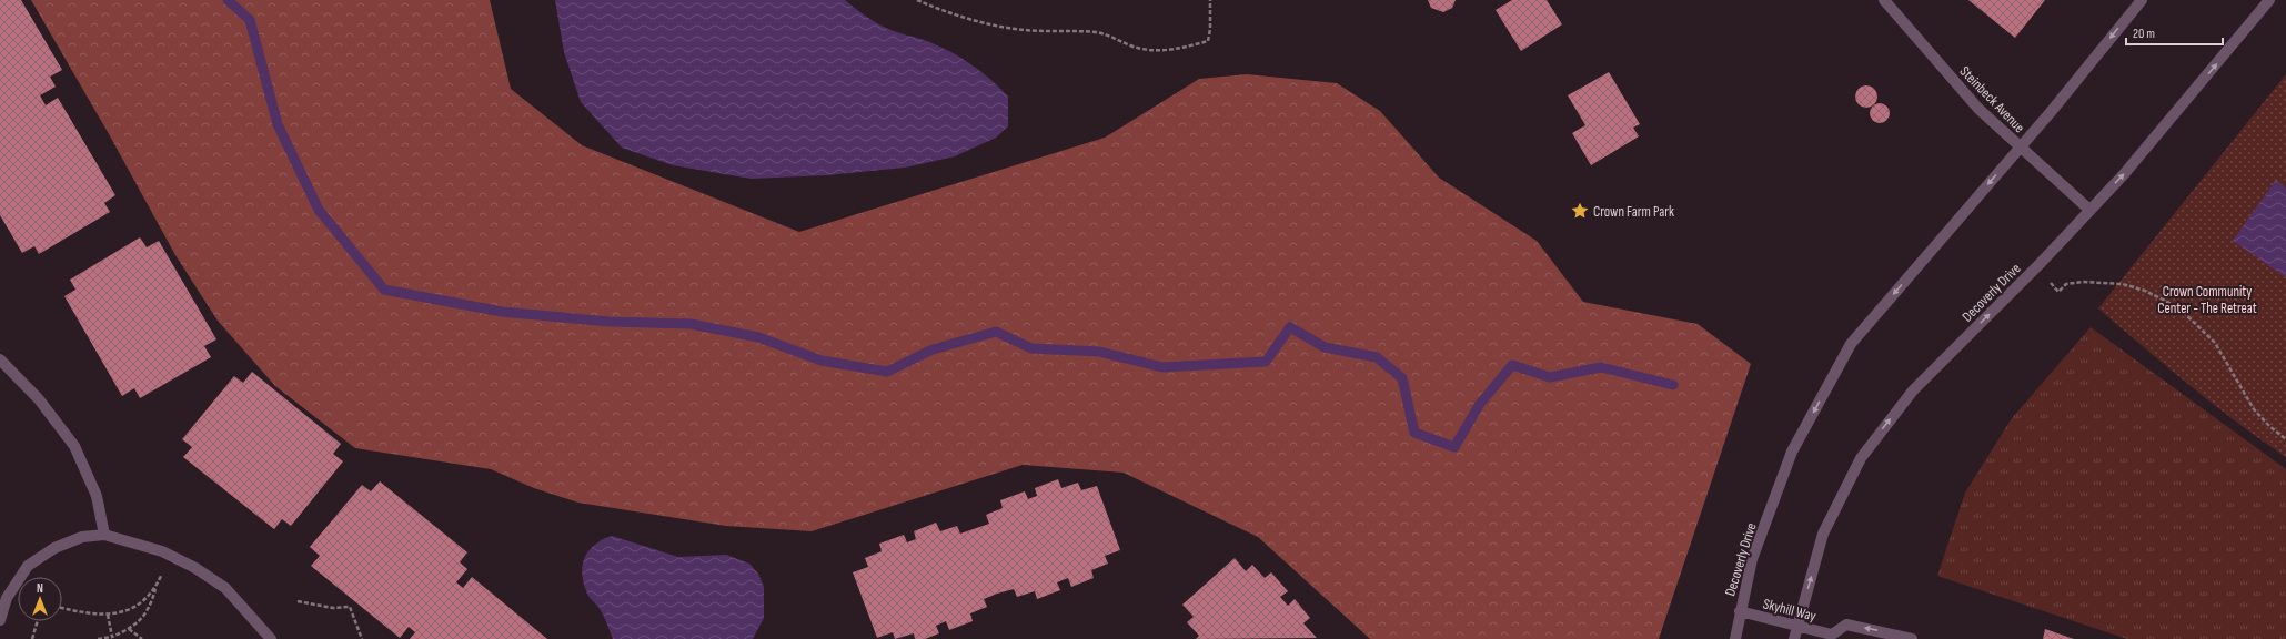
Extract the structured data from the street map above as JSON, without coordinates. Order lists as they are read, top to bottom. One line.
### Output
{"streets":{"street":["Steinbeck Avenue","Decoverly Drive","Skyhill Way"]},"crossings":[["Steinbeck Avenue","Decoverly Drive"],["Decoverly Drive","Skyhill Way"]],"one_way":["Skyhill Way"],"parks":["Crown Community Center - The Retreat"],"places":{"place":["Crown Farm Park"]},"scale_bar":"20 m","north":"top"}
